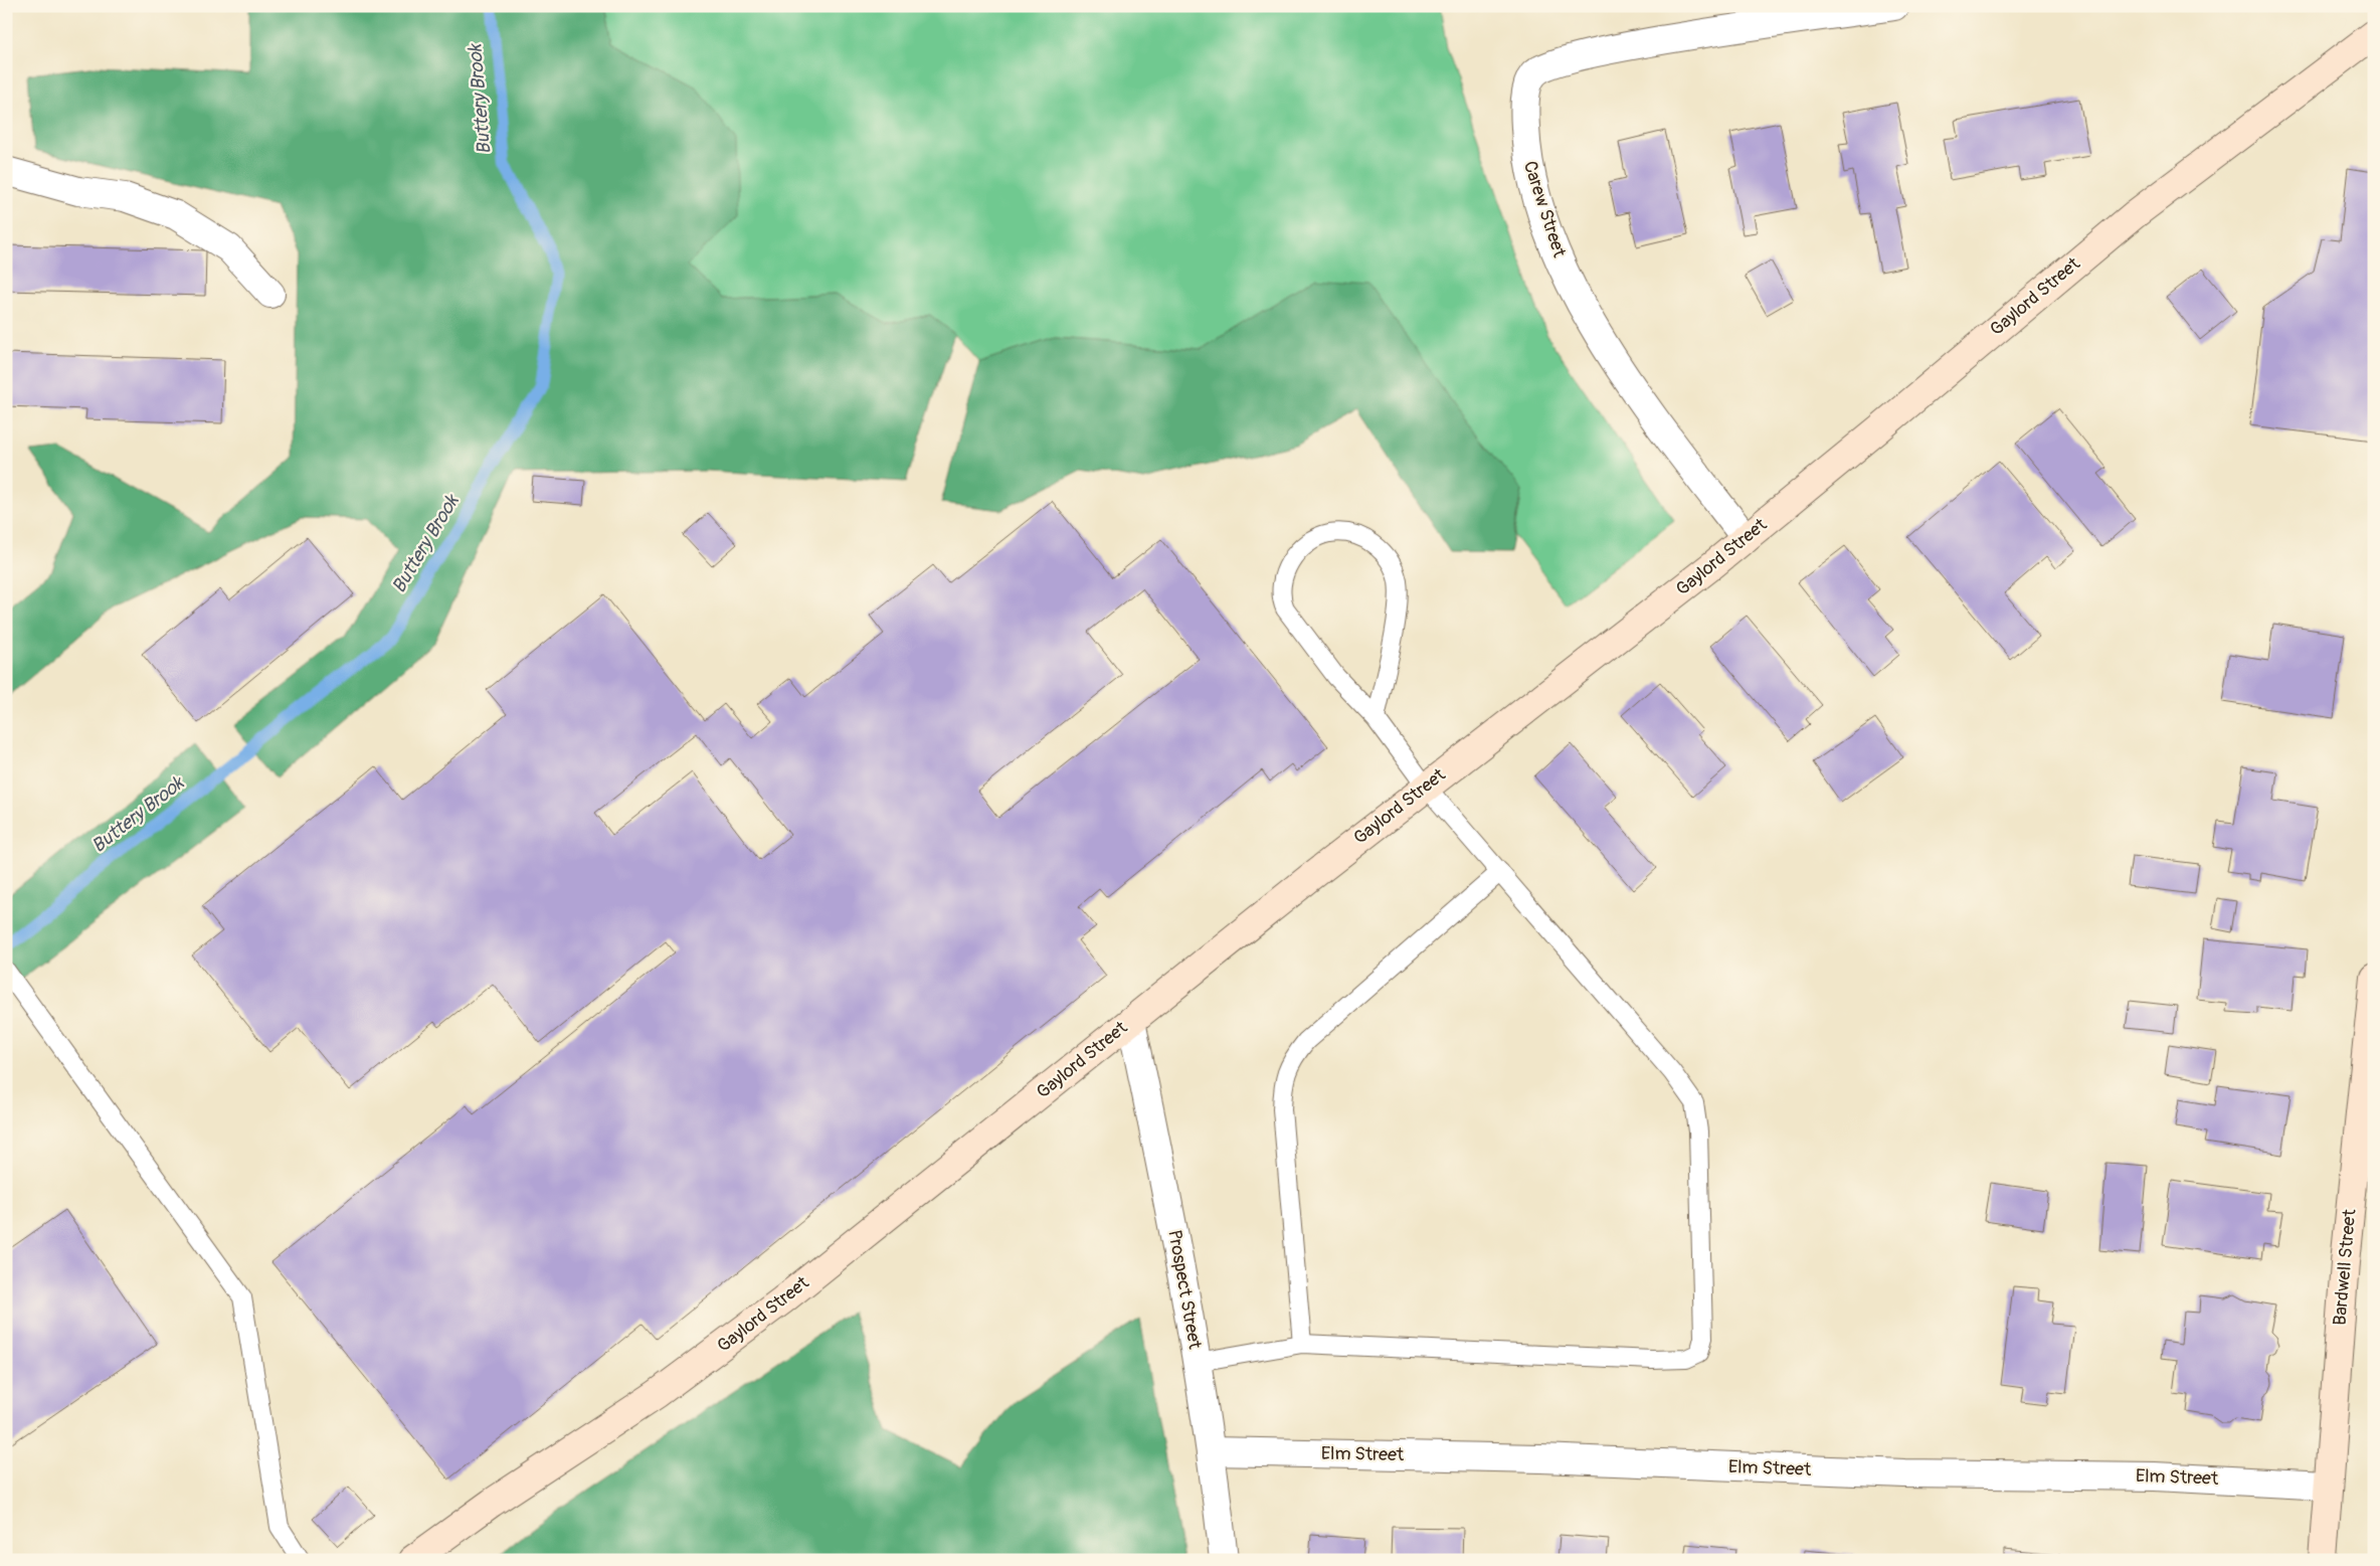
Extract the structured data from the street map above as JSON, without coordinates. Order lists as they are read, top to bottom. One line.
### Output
{"streets":{"street":["Carew Street","Gaylord Street","Bardwell Street","Prospect Street","Elm Street"]},"crossings":[["Carew Street","Gaylord Street"],["Gaylord Street","Prospect Street"],["Bardwell Street","Elm Street"],["Prospect Street","Elm Street"]],"water":["Buttery Brook"]}
